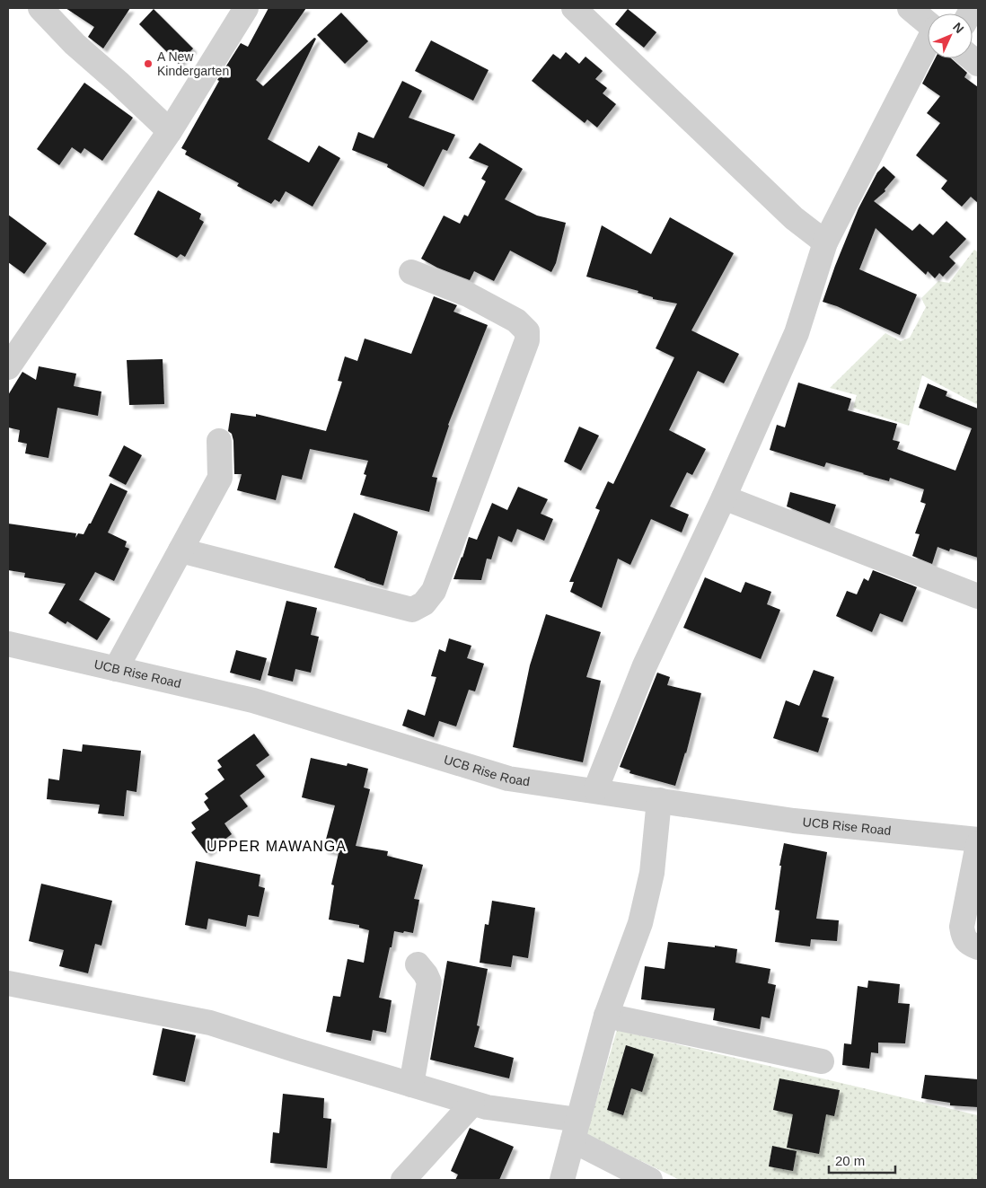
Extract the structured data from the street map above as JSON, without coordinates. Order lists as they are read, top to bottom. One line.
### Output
{"streets":{"street":["UCB Rise Road"]},"districts":["UPPER MAWANGA"],"places":["A New Kindergarten"],"scale_bar":"20 m","north":"top right"}
